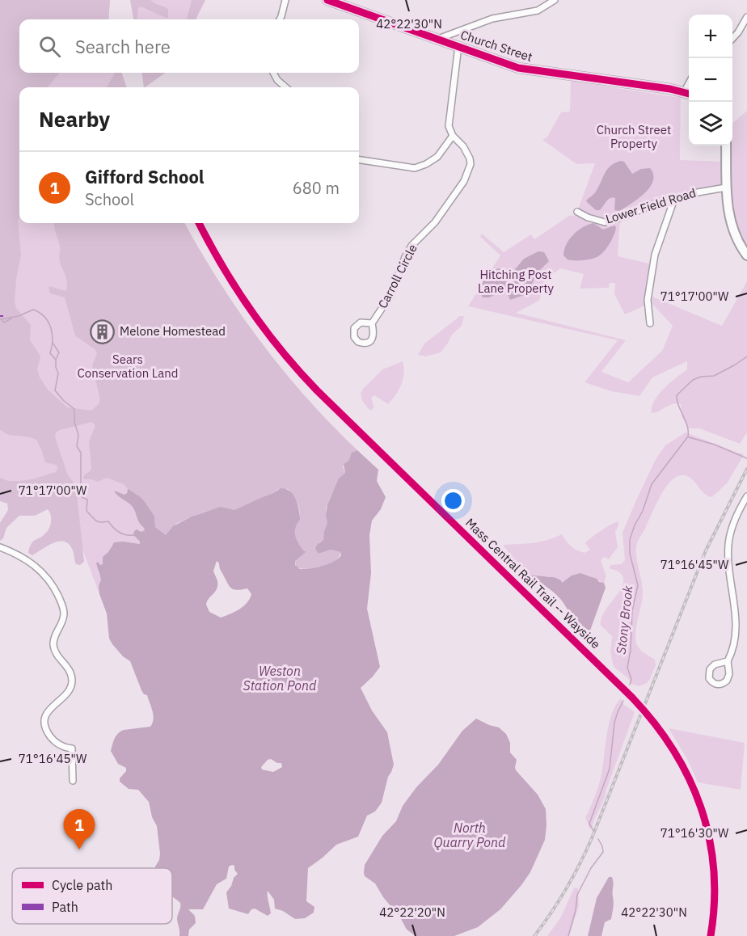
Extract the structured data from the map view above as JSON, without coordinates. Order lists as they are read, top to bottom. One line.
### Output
{"streets":{"street":["Church Street","Lower Field Road","Carroll Circle"],"cycle path":["Mass Central Rail Trail -- Wayside"]},"water":["Stony Brook","Weston Station Pond","North Quarry Pond"],"parks":["Church Street Property","Hitching Post Lane Property","Sears Conservation Land"],"places":{"building":["Melone Homestead"]},"legend":["Cycle path","Path"],"page":{"map_buttons":["+","−"],"search":"Search here","heading":"Nearby","list":[{"mark":"1","name":"Gifford School","note":"School","value":"680 m"}],"pins":"1"},"coordinates":["42°22'30\"N","71°17'00\"W","71°16'45\"W","71°16'30\"W","42°22'20\"N"]}
